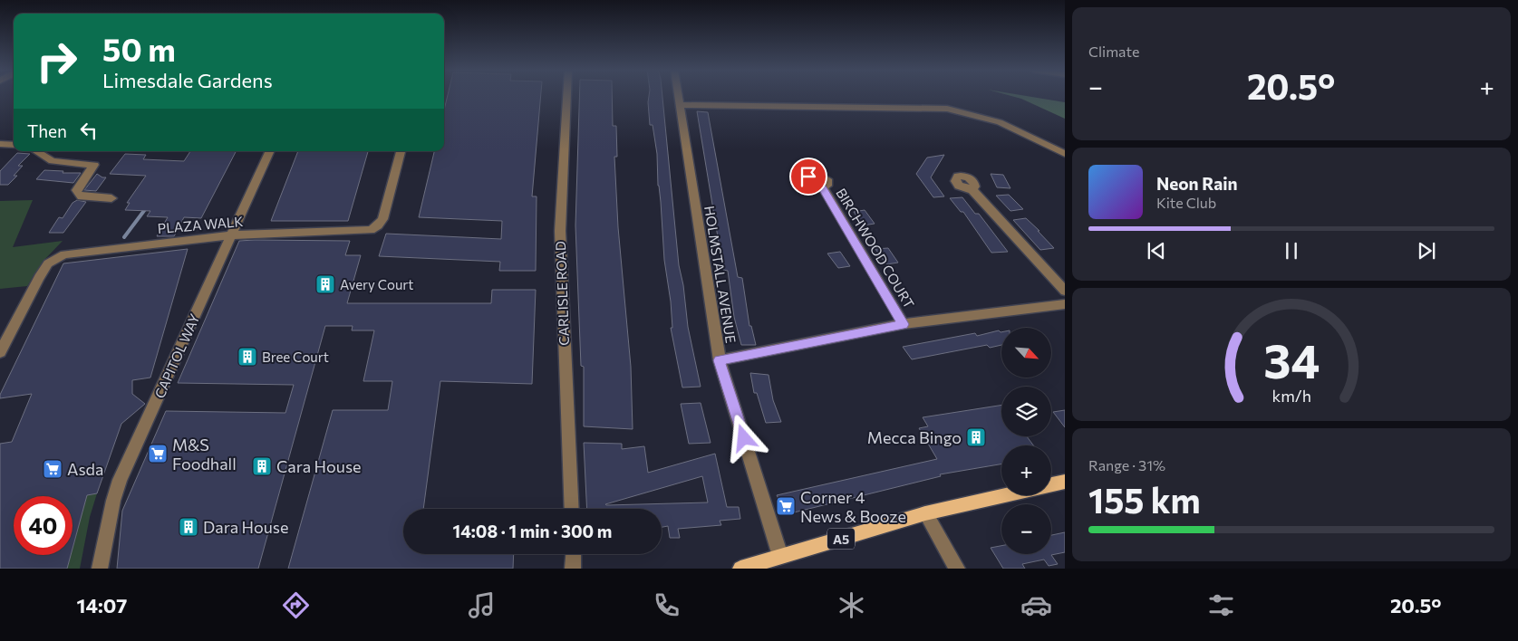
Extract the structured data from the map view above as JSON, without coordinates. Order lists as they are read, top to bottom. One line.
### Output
{"streets":{"main road":["A5"],"street":["PLAZA WALK","BIRCHWOOD COURT","HOLMSTALL AVENUE","CARLISLE ROAD","CAPITOL WAY"]},"crossings":[["PLAZA WALK","CAPITOL WAY"],["HOLMSTALL AVENUE","A5"]],"places":{"building":["Avery Court","Bree Court","Mecca Bingo","Cara House","Dara House"],"supermarket":["M&S Foodhall","Asda","Corner 4 News & Booze"]},"north":"bottom right","page":{"tile":["Climate",["Range · 31%","155 km"]],"turn":["50 m","Limesdale Gardens"],"heat":["−","20.5°","+"],"then":"Then","song":["Neon Rain","Kite Club"],"map_buttons":["+","−"],"limit":"40","trip":"14:08 · 1 min · 300 m","tabs":["14:07","20.5°"],"gauge":["34","km/h"]}}
